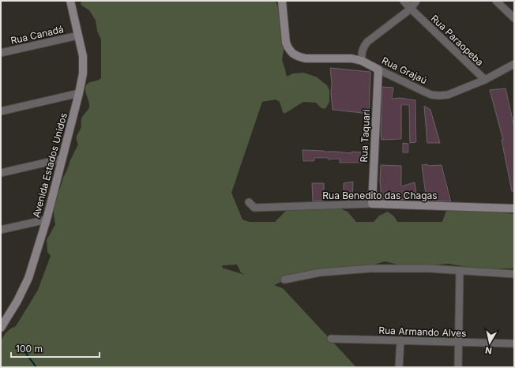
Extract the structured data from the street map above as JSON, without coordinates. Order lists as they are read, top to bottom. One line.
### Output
{"streets":{"street":["Rua Canadá","Rua Paraopeba","Rua Grajaú","Rua Taquari","Avenida Estados Unidos","Rua Benedito das Chagas","Rua Armando Alves"]},"crossings":[["Rua Canadá","Avenida Estados Unidos"],["Rua Paraopeba","Rua Grajaú"],["Rua Grajaú","Rua Taquari"],["Rua Taquari","Rua Benedito das Chagas"]],"scale_bar":"100 m","north":"bottom"}
